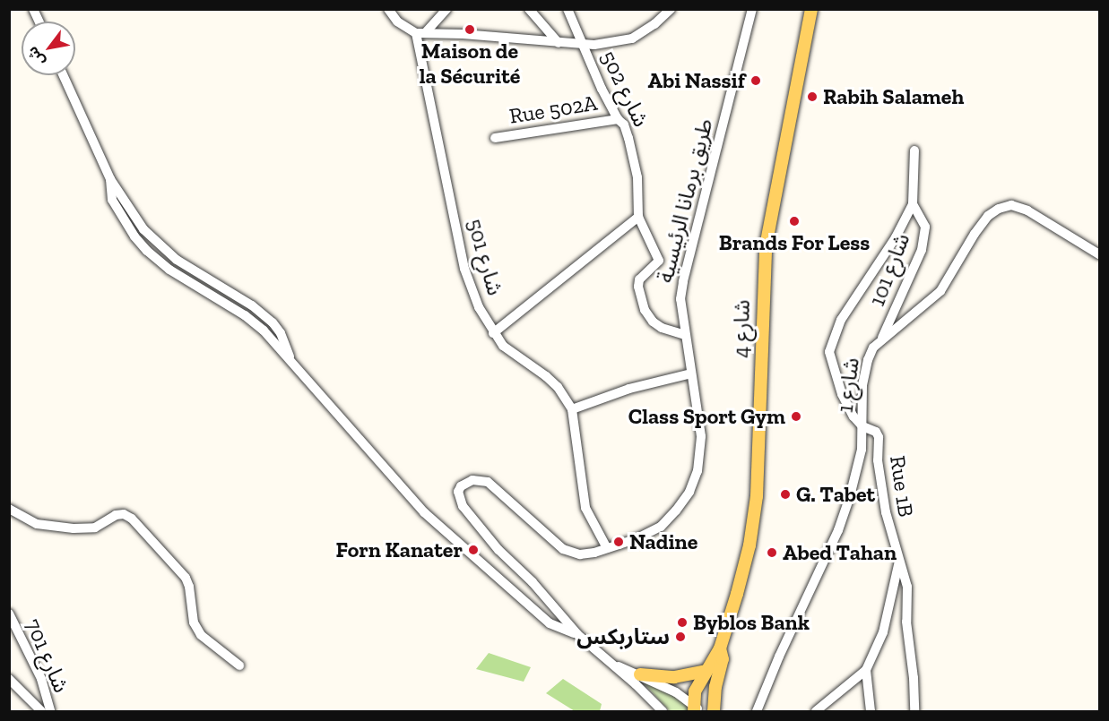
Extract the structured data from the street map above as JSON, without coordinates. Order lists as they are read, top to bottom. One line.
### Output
{"streets":{"main road":["شارع 4"],"street":["شارع 502","Rue 502A","طريق برمانا الرئيسية","شارع 501","شارع 101","شارع 1","Rue 1B","شارع 701"]},"crossings":[["شارع 502","Rue 502A"],["شارع 502","طريق برمانا الرئيسية"],["طريق برمانا الرئيسية","شارع 501"],["شارع 101","شارع 1"],["شارع 1","Rue 1B"]],"places":["Maison de la Sécurité","Abi Nassif","Rabih Salameh","Brands For Less","Class Sport Gym","G. Tabet","Nadine","Forn Kanater","Abed Tahan","Byblos Bank","ستاربكس"],"north":"bottom left"}
